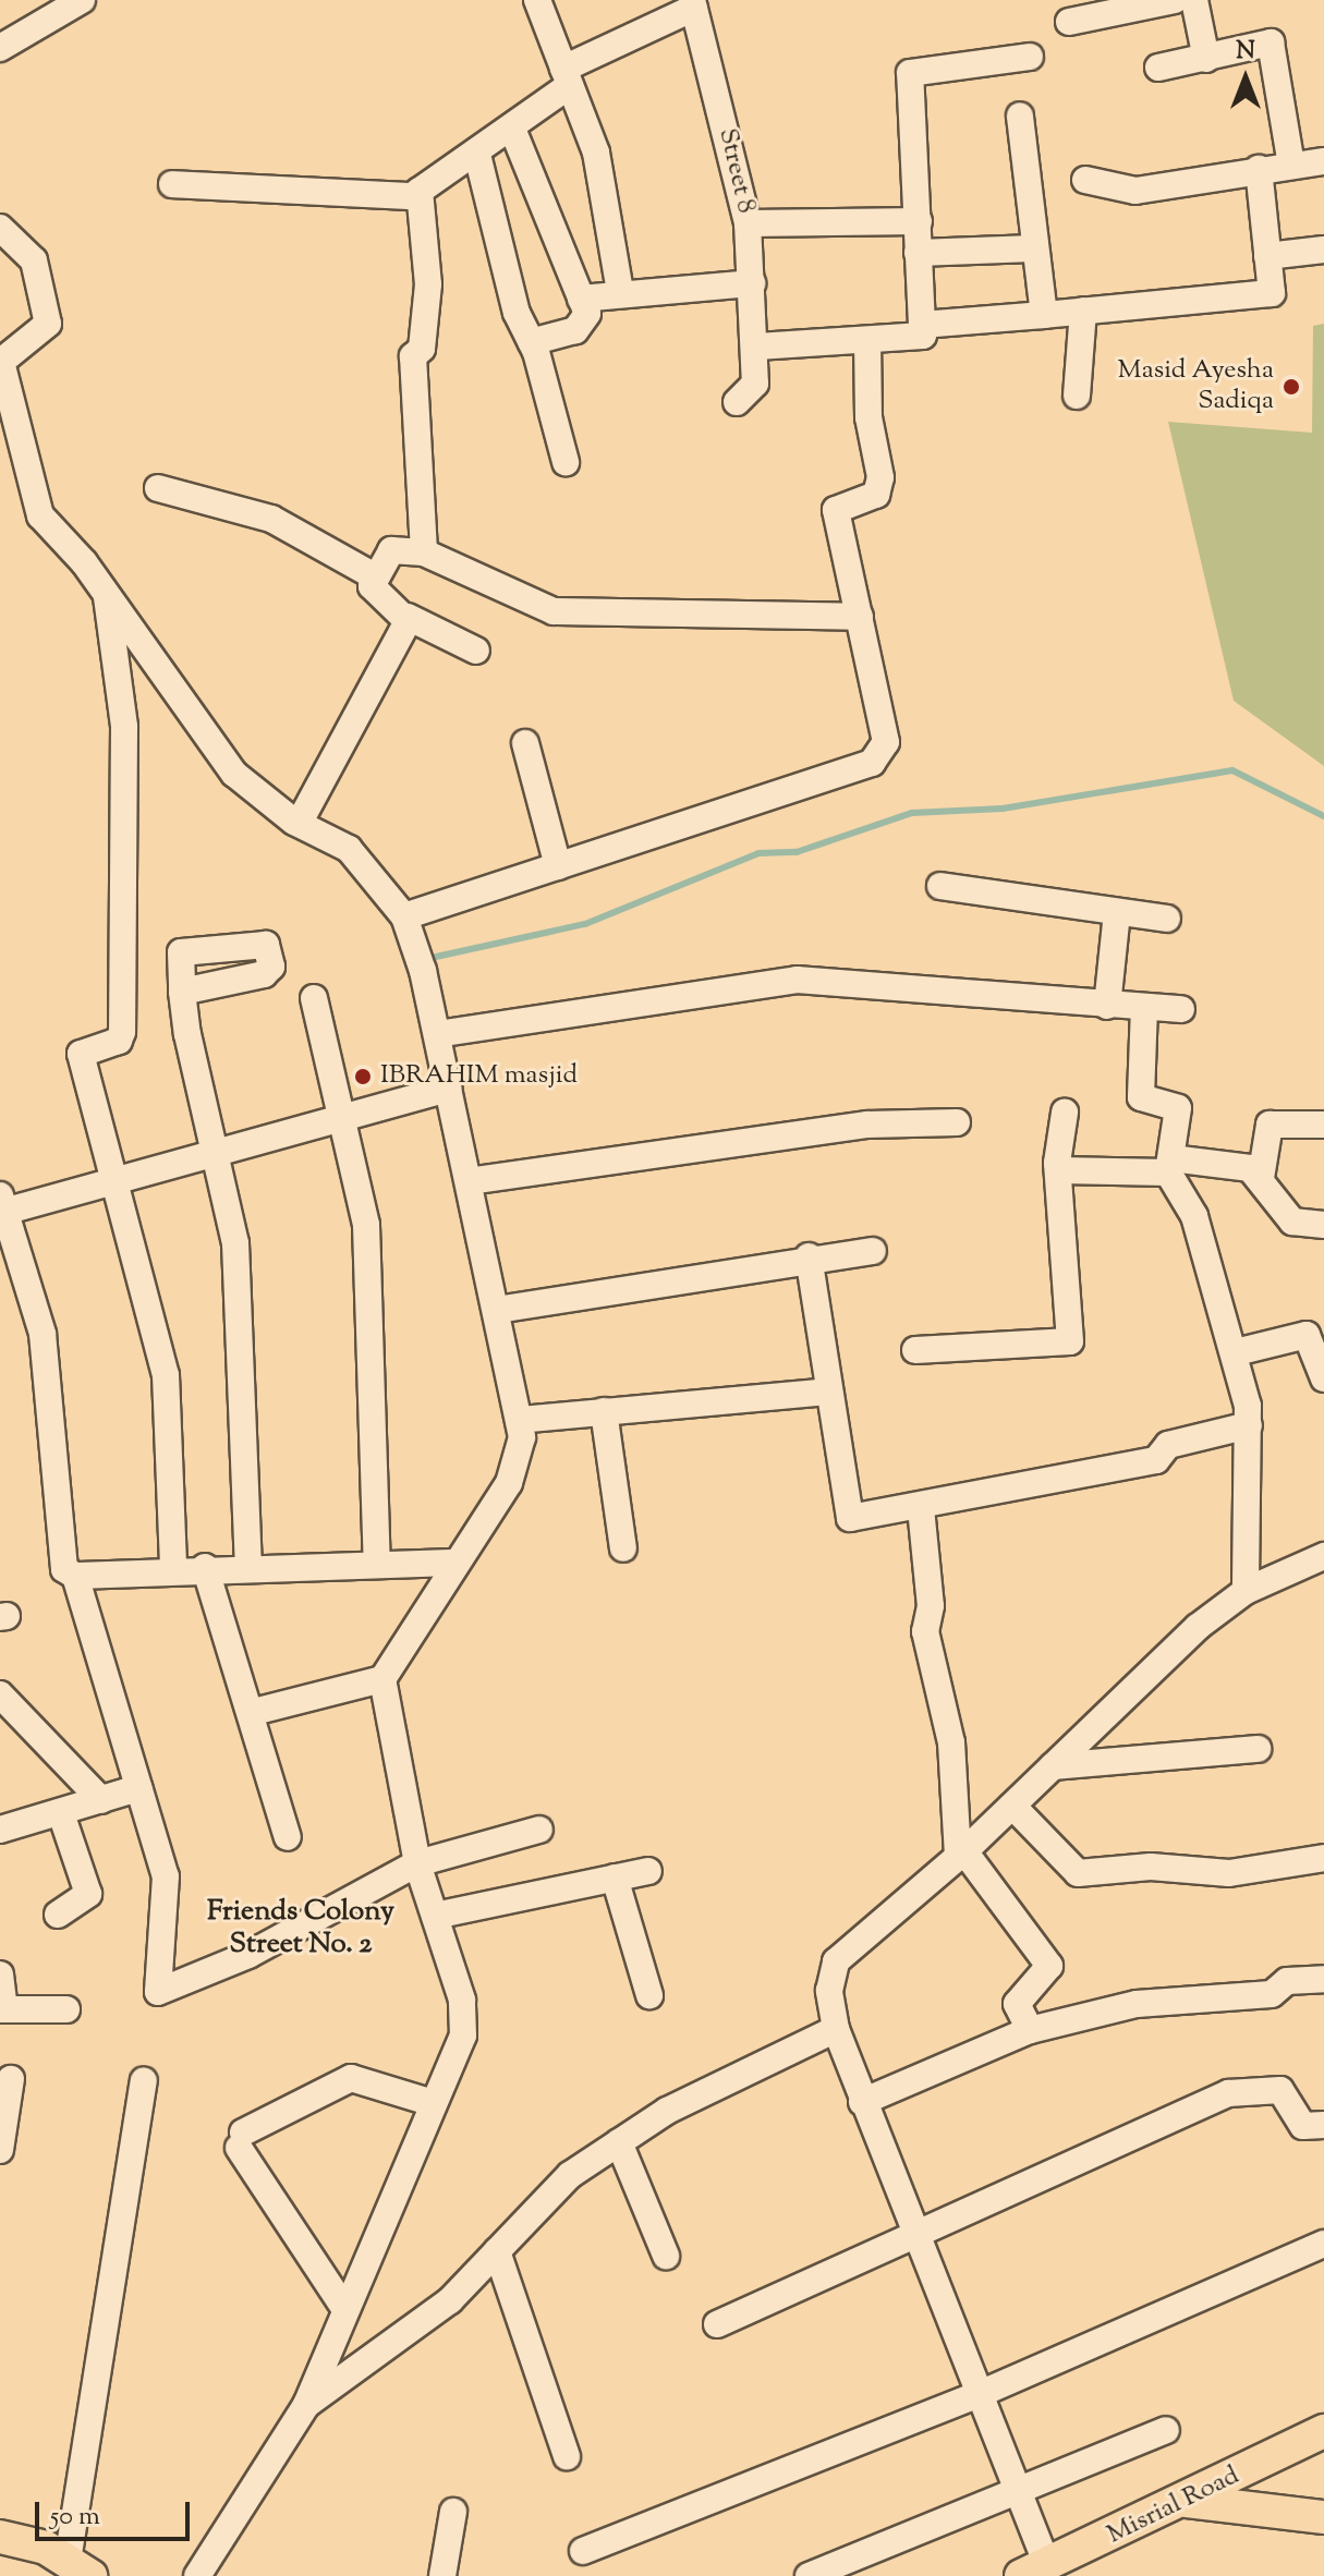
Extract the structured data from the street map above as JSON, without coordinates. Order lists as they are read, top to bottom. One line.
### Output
{"streets":{"main road":["Misrial Road"],"street":["Street 8"]},"districts":["Friends Colony Street No. 2"],"places":["Masid Ayesha Sadiqa","IBRAHIM masjid"],"scale_bar":"50 m","north":"top"}
